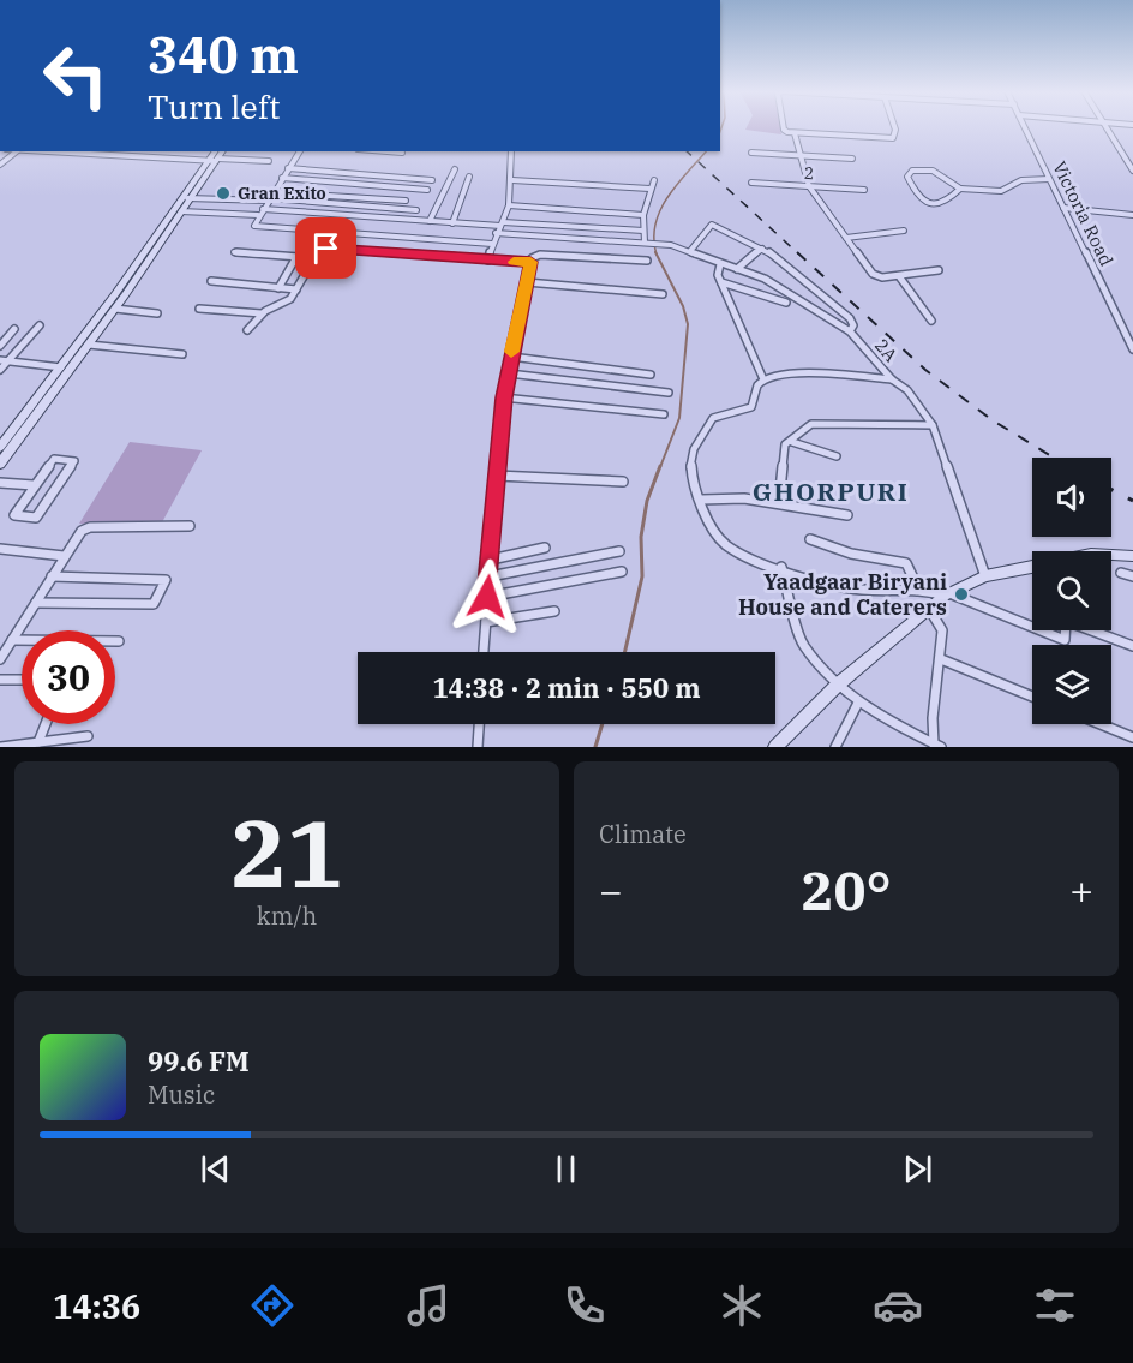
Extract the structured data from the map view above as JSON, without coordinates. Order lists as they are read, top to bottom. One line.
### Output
{"streets":{"street":["2","Victoria Road","2A"]},"districts":["GHORPURI"],"places":["Gran Exito","Yaadgaar Biryani House and Caterers"],"page":{"turn":["340 m","Turn left"],"limit":"30","trip":"14:38 · 2 min · 550 m","tile":[["21","km/h"],"Climate"],"heat":["−","20°","+"],"song":["99.6 FM","Music"],"tabs":"14:36"}}
